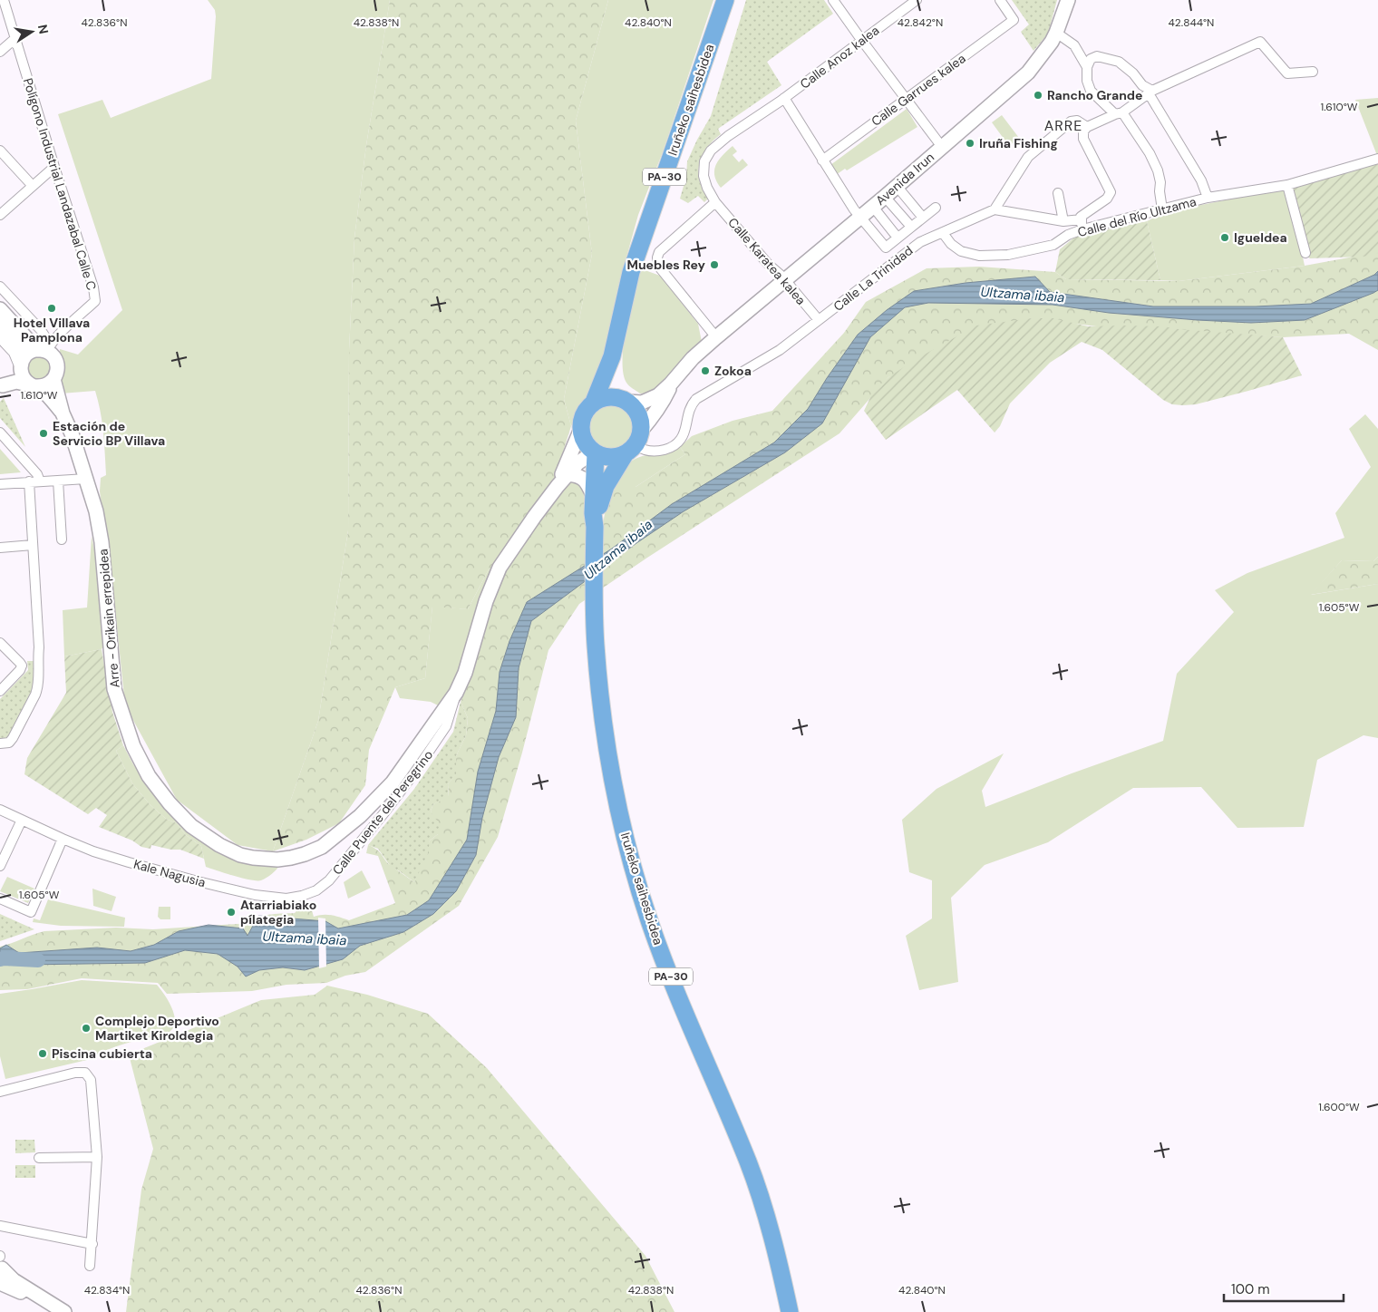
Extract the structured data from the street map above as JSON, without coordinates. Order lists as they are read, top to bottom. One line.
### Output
{"streets":{"highway":["Iruñeko saihesbidea","PA-30"],"main road":["Avenida Irun","Arre - Orikain errepidea"],"street":["Calle Anoz kalea","Calle Garrues kalea","Polígono Industrial Landazabal Calle C","Calle del Río Ultzama","Calle Karatea kalea","Calle La Trinidad","Calle Puente del Peregrino","Kale Nagusia"]},"crossings":[["Calle Anoz kalea","Calle Karatea kalea"],["Iruñeko saihesbidea","PA-30"],["Iruñeko saihesbidea","Calle La Trinidad"],["Iruñeko saihesbidea","Arre - Orikain errepidea"],["PA-30","Calle La Trinidad"],["PA-30","Arre - Orikain errepidea"],["Avenida Irun","Calle Karatea kalea"],["Polígono Industrial Landazabal Calle C","Arre - Orikain errepidea"],["Calle del Río Ultzama","Calle La Trinidad"],["Calle Karatea kalea","Calle La Trinidad"],["Calle La Trinidad","Arre - Orikain errepidea"],["Arre - Orikain errepidea","Calle Puente del Peregrino"],["Calle Puente del Peregrino","Kale Nagusia"]],"districts":["ARRE"],"water":["Ultzama ibaia"],"places":["Rancho Grande","Iruña Fishing","Igueldea","Muebles Rey","Hotel Villava Pamplona","Zokoa","Estación de Servicio BP Villava","Atarriabiako pílategia","Complejo Deportivo Martiket Kiroldegia","Piscina cubierta"],"scale_bar":"100 m","north":"right","coordinates":["42.836°N","42.838°N","42.840°N","42.842°N","42.844°N","1.610°W","1.605°W","1.600°W","42.834°N"]}
